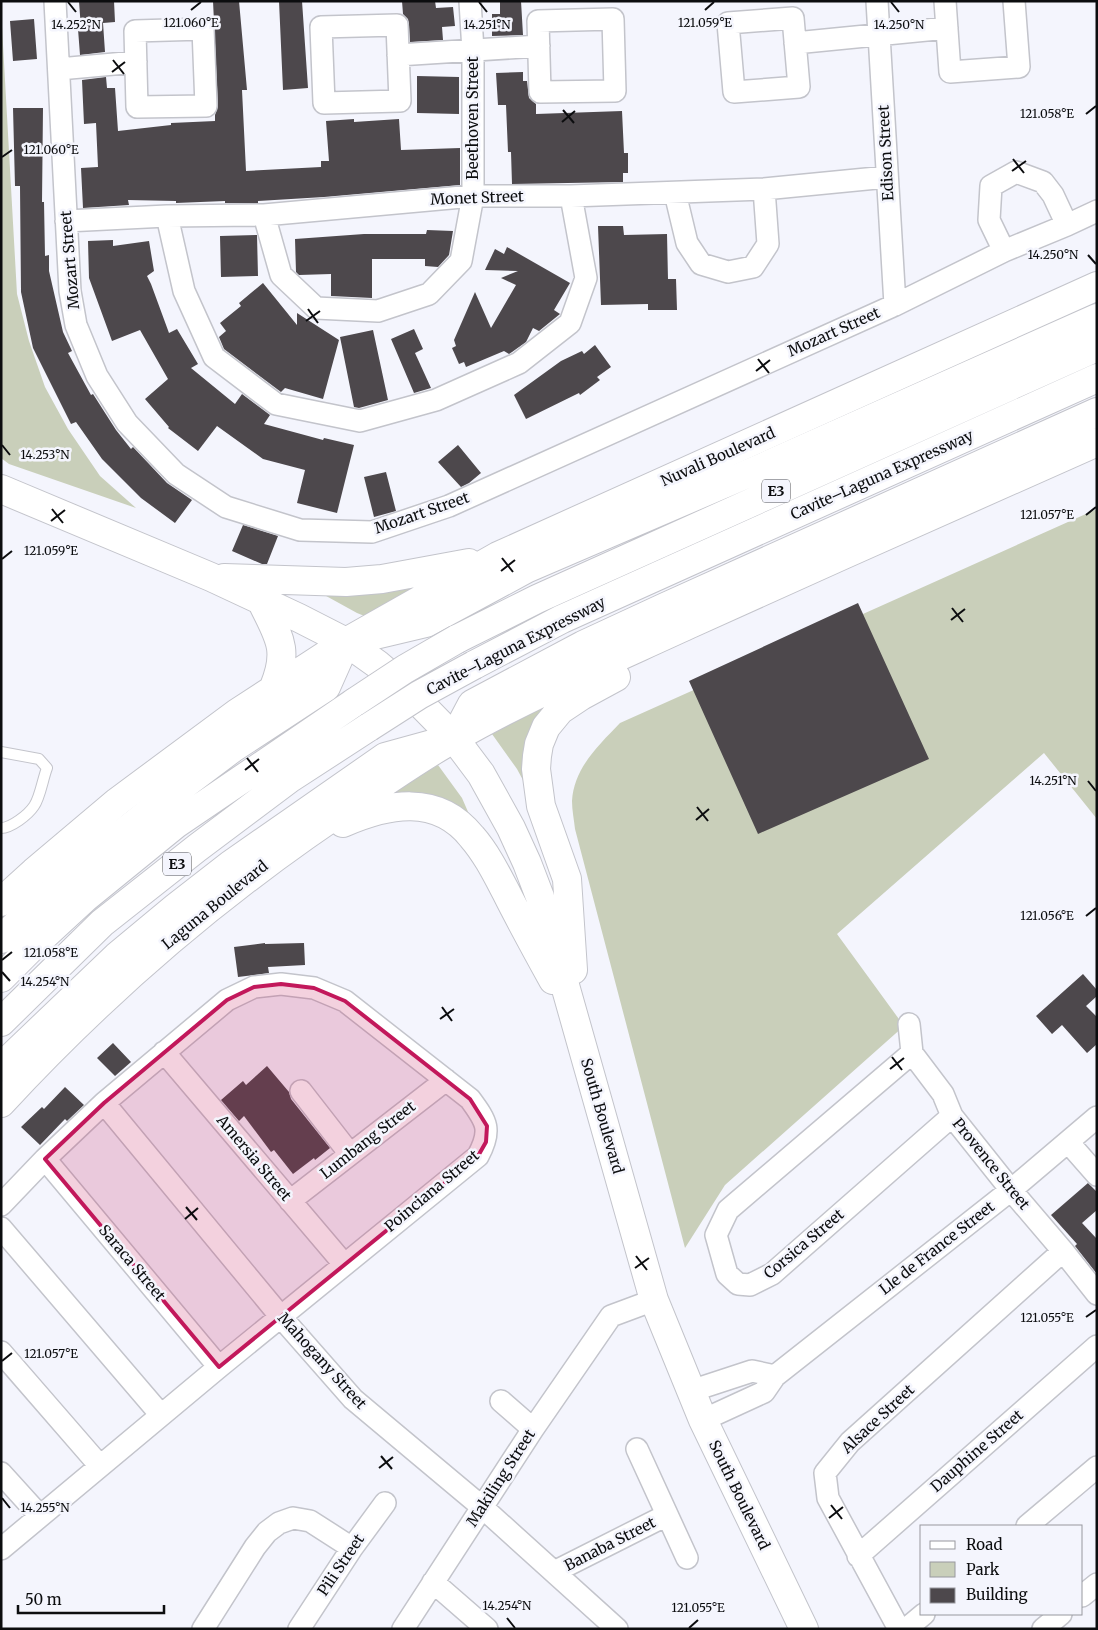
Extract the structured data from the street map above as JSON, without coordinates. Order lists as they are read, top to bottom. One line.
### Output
{"streets":{"main road":["Nuvali Boulevard","Cavite–Laguna Expressway","E3","Laguna Boulevard","South Boulevard"],"street":["Beethoven Street","Edison Street","Monet Street","Mozart Street","Lumbang Street","Amersia Street","Provence Street","Poinciana Street","Corsica Street","Lle de France Street","Saraca Street","Mahogany Street","Alsace Street","Dauphine Street","Makiling Street","Banaba Street","Pili Street"]},"crossings":[["Beethoven Street","Monet Street"],["Edison Street","Monet Street"],["Edison Street","Mozart Street"],["Monet Street","Mozart Street"],["Nuvali Boulevard","South Boulevard"],["Laguna Boulevard","South Boulevard"],["South Boulevard","Lle de France Street"],["South Boulevard","Makiling Street"],["Lumbang Street","Amersia Street"],["Lumbang Street","Poinciana Street"],["Amersia Street","Poinciana Street"],["Provence Street","Corsica Street"],["Provence Street","Lle de France Street"],["Provence Street","Alsace Street"],["Poinciana Street","Saraca Street"],["Poinciana Street","Mahogany Street"],["Mahogany Street","Makiling Street"],["Mahogany Street","Banaba Street"],["Alsace Street","Dauphine Street"]],"legend":["Road","Park","Building"],"scale_bar":"50 m","coordinates":["121.060°E","121.059°E","14.252°N","14.251°N","14.250°N","121.058°E","14.253°N","121.057°E","121.056°E","14.254°N","121.055°E","14.255°N"]}
